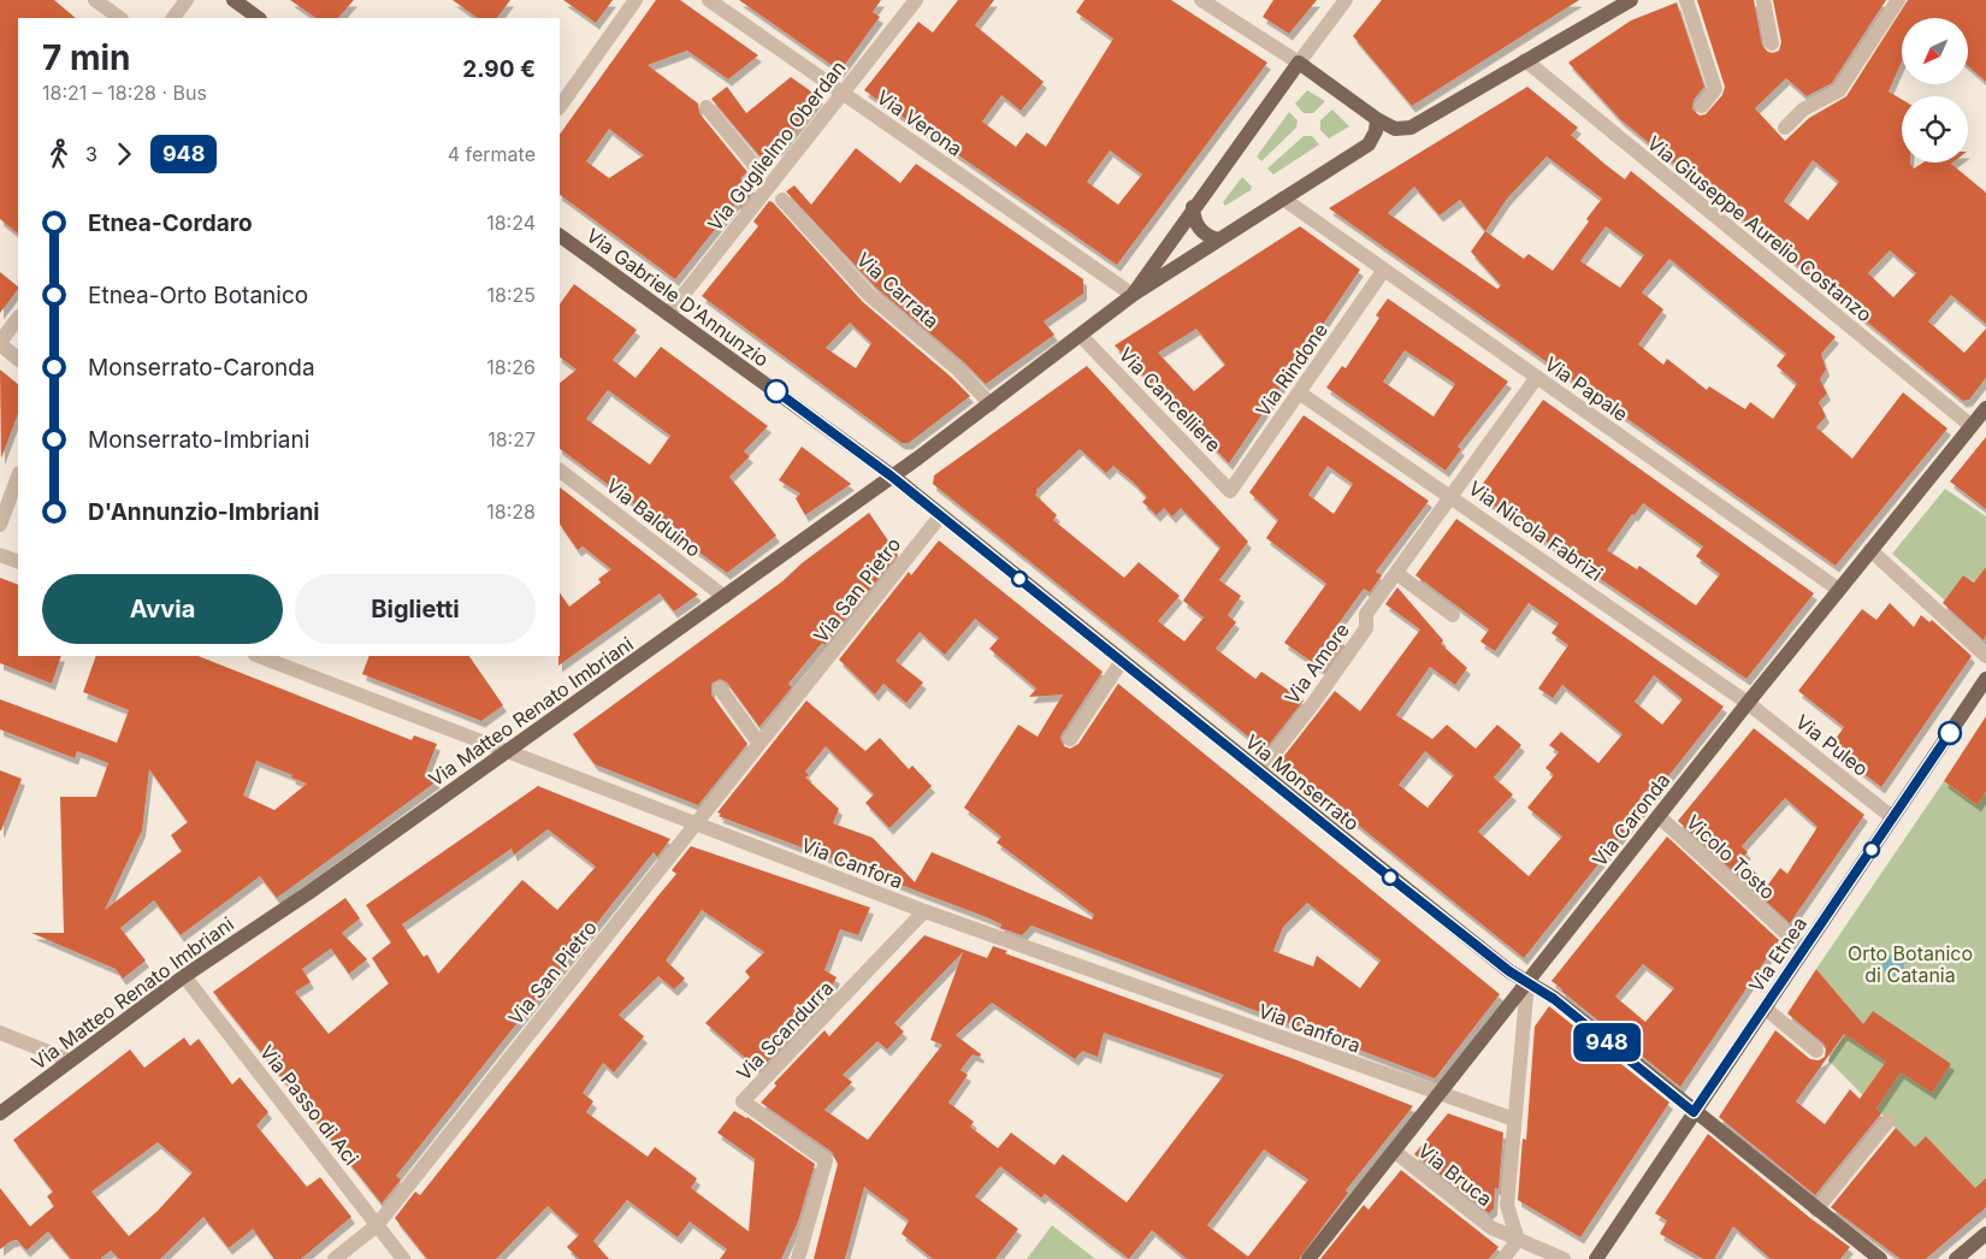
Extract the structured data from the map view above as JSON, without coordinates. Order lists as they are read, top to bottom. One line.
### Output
{"streets":{"main road":["Via Gabriele D'Annunzio","Via Matteo Renato Imbriani","Via Monserrato","Via Caronda","Via Etnea"],"street":["Via Verona","Via Guglielmo Oberdan","Via Giuseppe Aurelio Costanzo","Via Carrata","Via Rindone","Via Papale","Via Cancelliere","Via Balduino","Via Nicola Fabrizi","Via San Pietro","Via Amore","Via Puleo","Vicolo Tosto","Via Canfora","Via Scandurra","Via Passo di Aci","Via Bruca"]},"crossings":[["Via Verona","Via Guglielmo Oberdan"],["Via Verona","Via Matteo Renato Imbriani"],["Via Guglielmo Oberdan","Via Gabriele D'Annunzio"],["Via Giuseppe Aurelio Costanzo","Via Caronda"],["Via Carrata","Via Matteo Renato Imbriani"],["Via Gabriele D'Annunzio","Via Matteo Renato Imbriani"],["Via Gabriele D'Annunzio","Via Monserrato"],["Via Rindone","Via Papale"],["Via Rindone","Via Cancelliere"],["Via Rindone","Via Nicola Fabrizi"],["Via Papale","Via Amore"],["Via Papale","Via Caronda"],["Via Cancelliere","Via Matteo Renato Imbriani"],["Via Balduino","Via Matteo Renato Imbriani"],["Via Nicola Fabrizi","Via Amore"],["Via Nicola Fabrizi","Via Puleo"],["Via Nicola Fabrizi","Via Caronda"],["Via San Pietro","Via Monserrato"],["Via San Pietro","Via Canfora"],["Via San Pietro","Via Passo di Aci"],["Via Amore","Via Monserrato"],["Via Matteo Renato Imbriani","Via Monserrato"],["Via Matteo Renato Imbriani","Via Canfora"],["Via Matteo Renato Imbriani","Via Passo di Aci"],["Via Puleo","Via Caronda"],["Via Puleo","Via Etnea"],["Via Monserrato","Via Caronda"],["Via Monserrato","Via Etnea"],["Via Caronda","Vicolo Tosto"],["Via Caronda","Via Canfora"],["Via Caronda","Via Bruca"],["Vicolo Tosto","Via Etnea"],["Via Canfora","Via Scandurra"]],"parks":["Orto Botanico di Catania"],"lines":["bus line 948"],"north":"bottom left","page":{"on_map":"948","heading":["7 min","18:21 – 18:28 · Bus","2.90 €"],"legs":["3","948","4 fermate"],"list":[{"name":"Etnea-Cordaro","value":"18:24"},{"name":"Etnea-Orto Botanico","value":"18:25"},{"name":"Monserrato-Caronda","value":"18:26"},{"name":"Monserrato-Imbriani","value":"18:27"},{"name":"D'Annunzio-Imbriani","value":"18:28"}],"buttons":["Avvia","Biglietti"]}}
